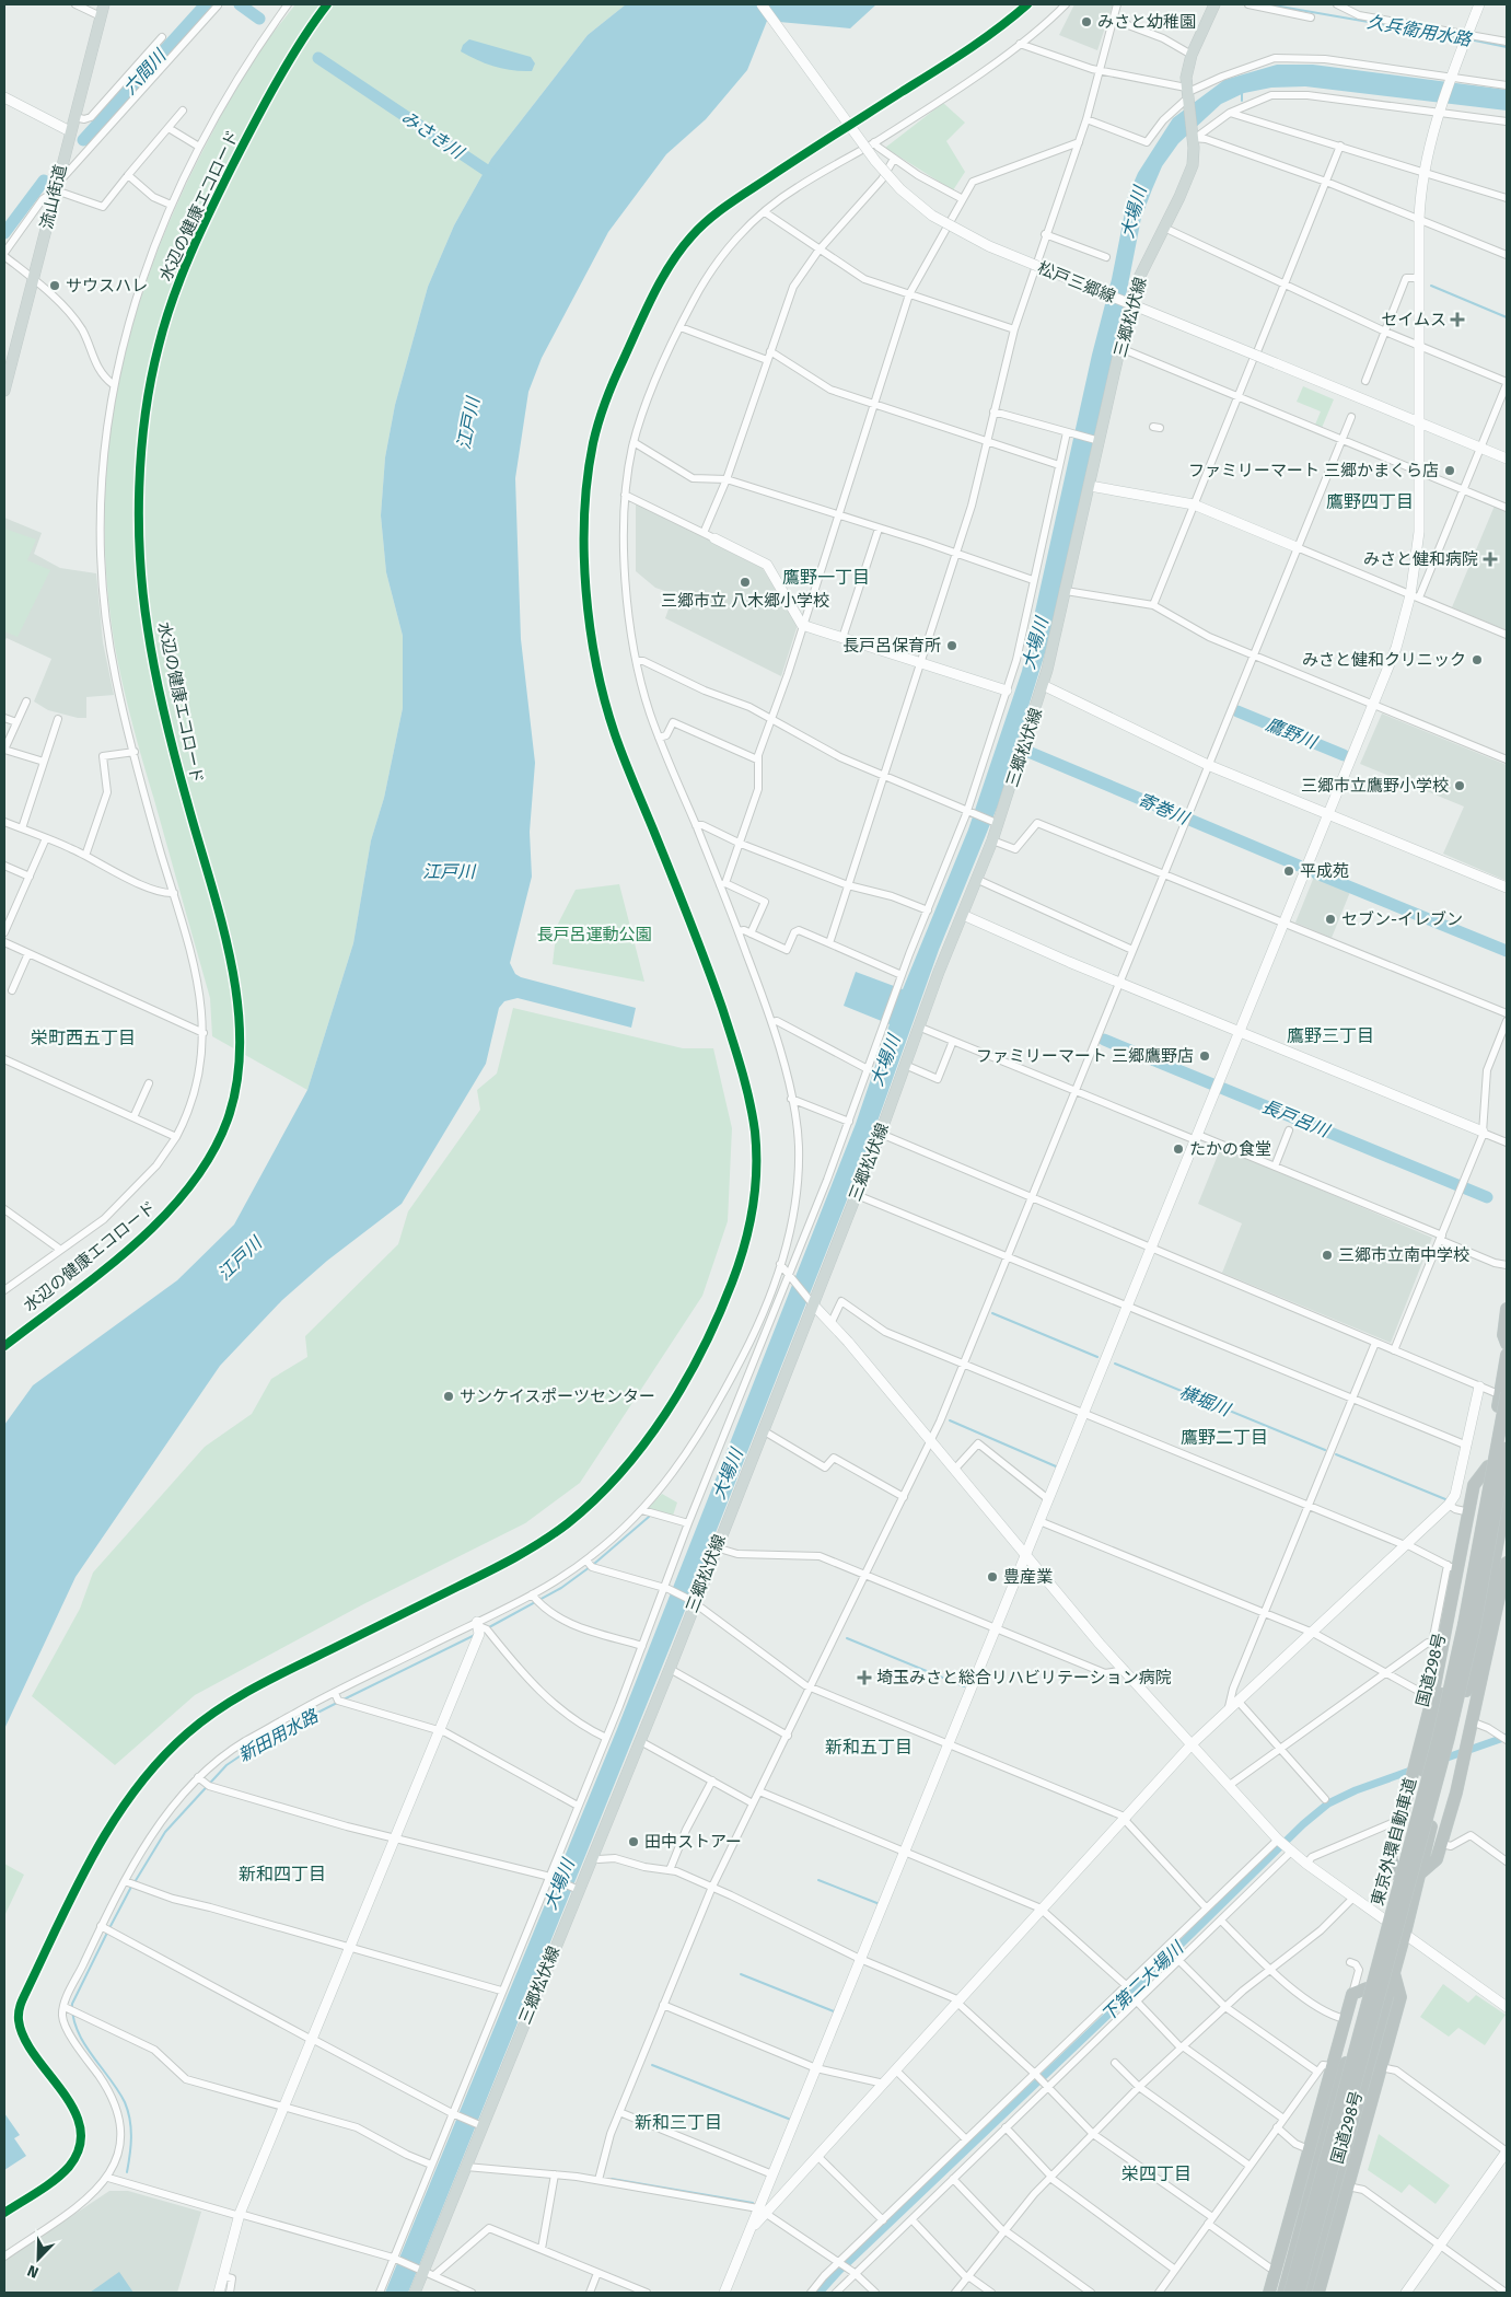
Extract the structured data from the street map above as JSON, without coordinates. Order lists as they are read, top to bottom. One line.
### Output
{"streets":{"highway":["国道298号","東京外環自動車道"],"main road":["流山街道","三郷松伏線"],"street":["松戸三郷線"],"cycle path":["水辺の健康エコロード"]},"crossings":[["国道298号","東京外環自動車道"]],"districts":["鷹野四丁目","鷹野一丁目","鷹野三丁目","栄町西五丁目","鷹野二丁目","新和五丁目","新和四丁目","新和三丁目","栄四丁目"],"water":["久兵衛用水路","六間川","みさき川","大場川","江戸川","鷹野川","寄巻川","長戸呂川","横堀川","新田用水路","下第二大場川"],"parks":["長戸呂運動公園"],"places":{"other":["みさと幼稚園","サウスハレ","ファミリーマート 三郷かまくら店","三郷市立 八木郷小学校","長戸呂保育所","みさと健和クリニック","三郷市立鷹野小学校","平成苑","セブン-イレブン","ファミリーマート 三郷鷹野店","たかの食堂","三郷市立南中学校","サンケイスポーツセンター","豊産業","田中ストアー"],"health":["セイムス","みさと健和病院","埼玉みさと総合リハビリテーション病院"]},"north":"bottom left"}
